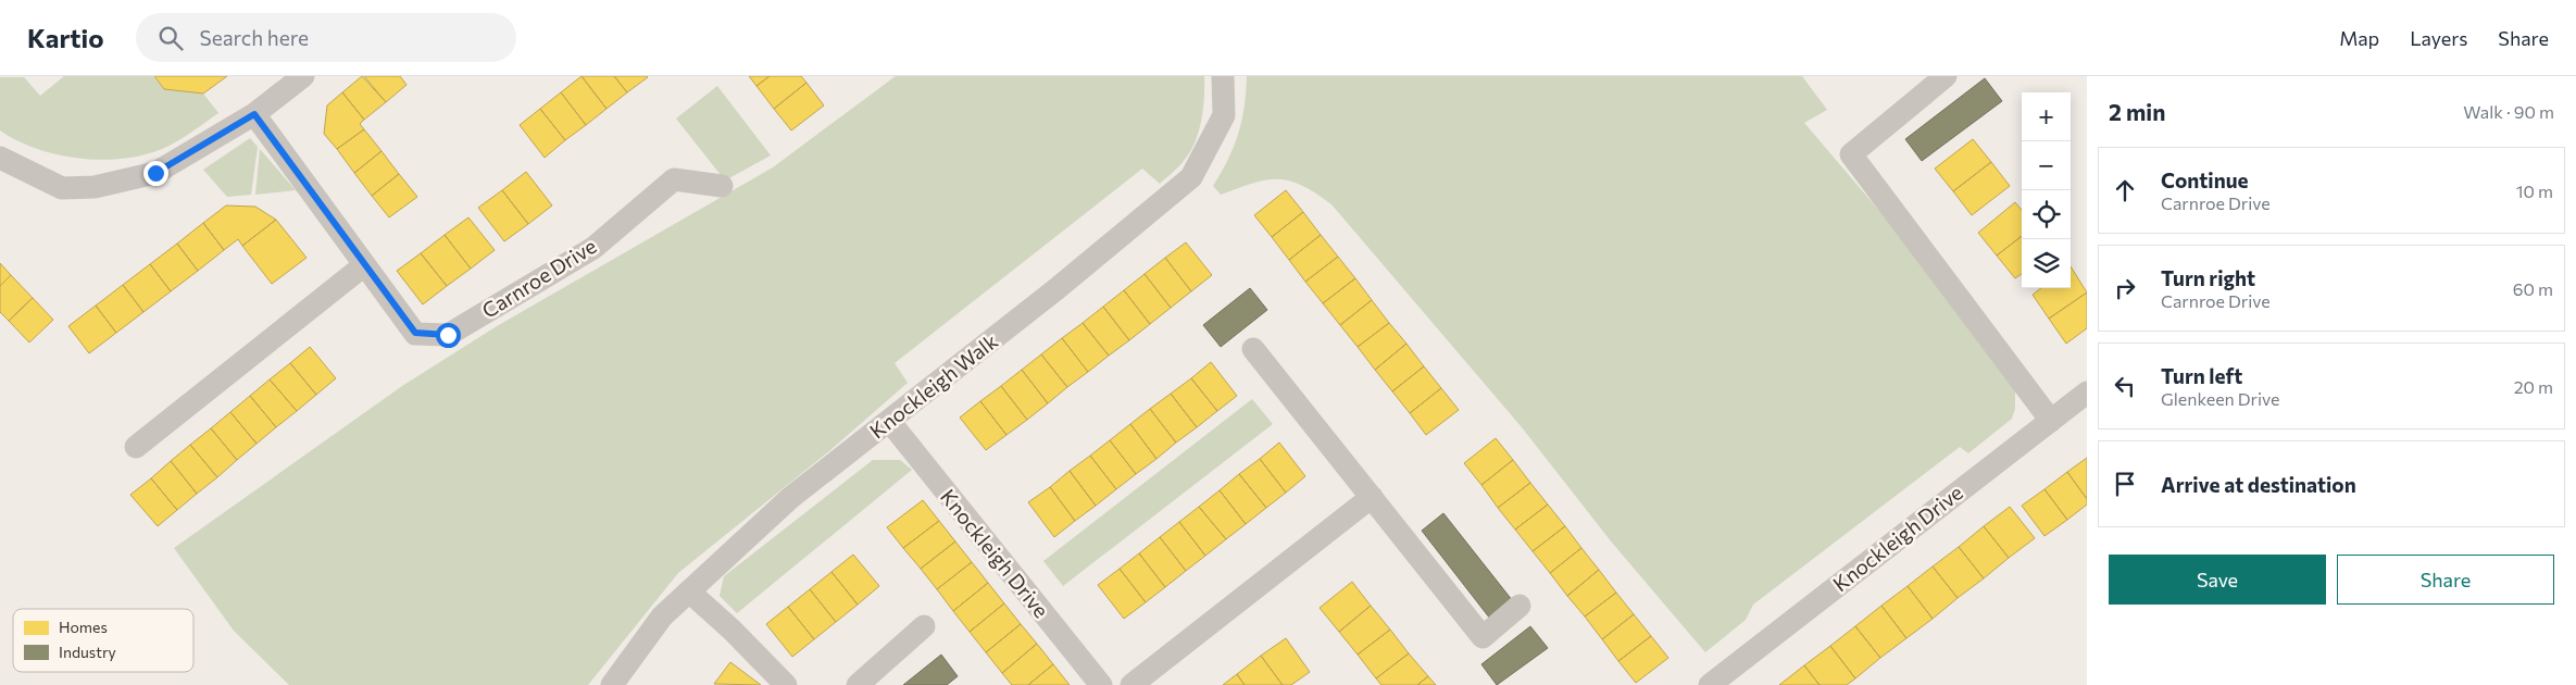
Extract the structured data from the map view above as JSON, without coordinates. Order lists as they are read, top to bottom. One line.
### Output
{"streets":{"street":["Carnroe Drive","Knockleigh Walk","Knockleigh Drive"]},"crossings":[["Knockleigh Walk","Knockleigh Drive"]],"legend":["Homes","Industry"],"page":{"header":"Kartio","search":"Search here","nav":["Map","Layers","Share"],"heading":["2 min","Walk · 90 m"],"map_buttons":["+","−"],"list":[["Continue","Carnroe Drive","10 m"],["Turn right","Carnroe Drive","60 m"],["Turn left","Glenkeen Drive","20 m"],"Arrive at destination"],"buttons":["Save","Share"]}}
